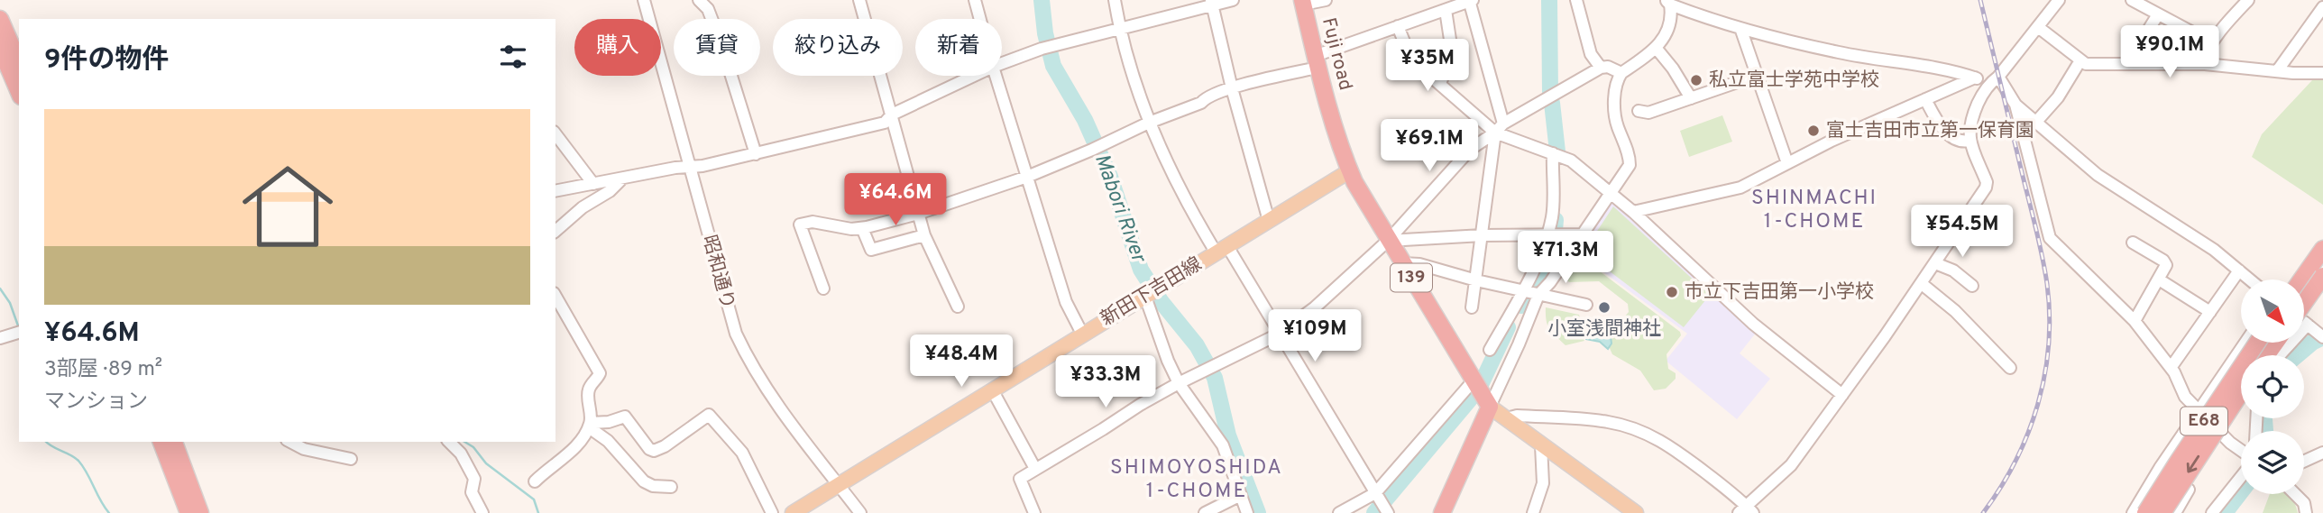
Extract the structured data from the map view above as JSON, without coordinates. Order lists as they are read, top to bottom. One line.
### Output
{"streets":{"highway":["Fuji road","139","E68"],"main road":["新田下吉田線"],"street":["昭和通り"]},"crossings":[["Fuji road","139"],["Fuji road","新田下吉田線"],["昭和通り","新田下吉田線"]],"districts":["SHINMACHI 1-CHOME","SHIMOYOSHIDA 1-CHOME"],"water":["Mabori River"],"places":["私立富士学苑中学校","富士吉田市立第一保育園","市立下吉田第一小学校","小室浅間神社"],"north":"bottom right","page":{"chip":["購入","賃貸","絞り込み","新着"],"heading":"9件の物件","price":["¥90.1M","¥35M","¥69.1M","¥64.6M","¥54.5M","¥71.3M","¥109M","¥48.4M","¥33.3M"],"list":[{"name":"¥64.6M","note":"3部屋 · 89 m² · マンション"}]}}
